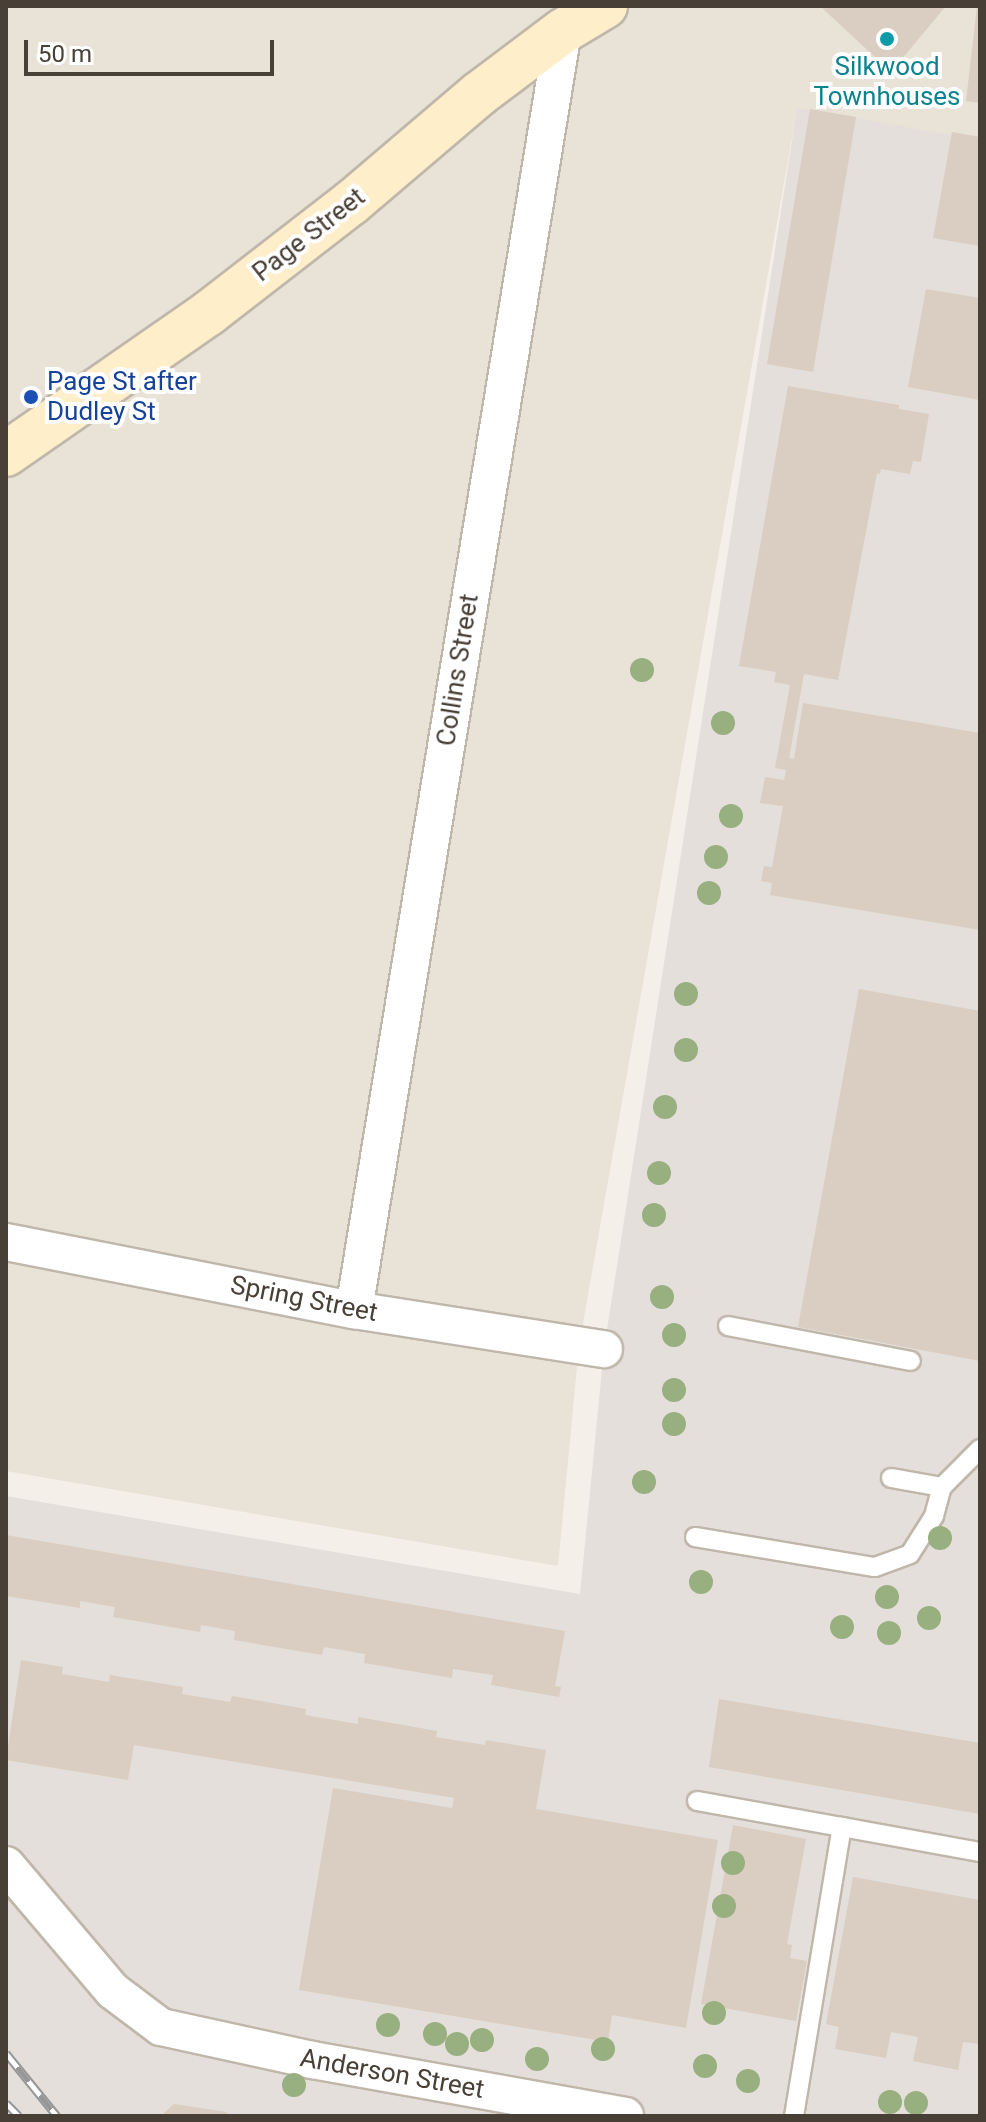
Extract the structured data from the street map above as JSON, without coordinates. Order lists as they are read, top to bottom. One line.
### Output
{"streets":{"main road":["Page Street"],"street":["Collins Street","Spring Street","Anderson Street"]},"crossings":[["Page Street","Collins Street"],["Collins Street","Spring Street"]],"places":["Silkwood Townhouses","Page St after Dudley St"],"scale_bar":"50 m"}
